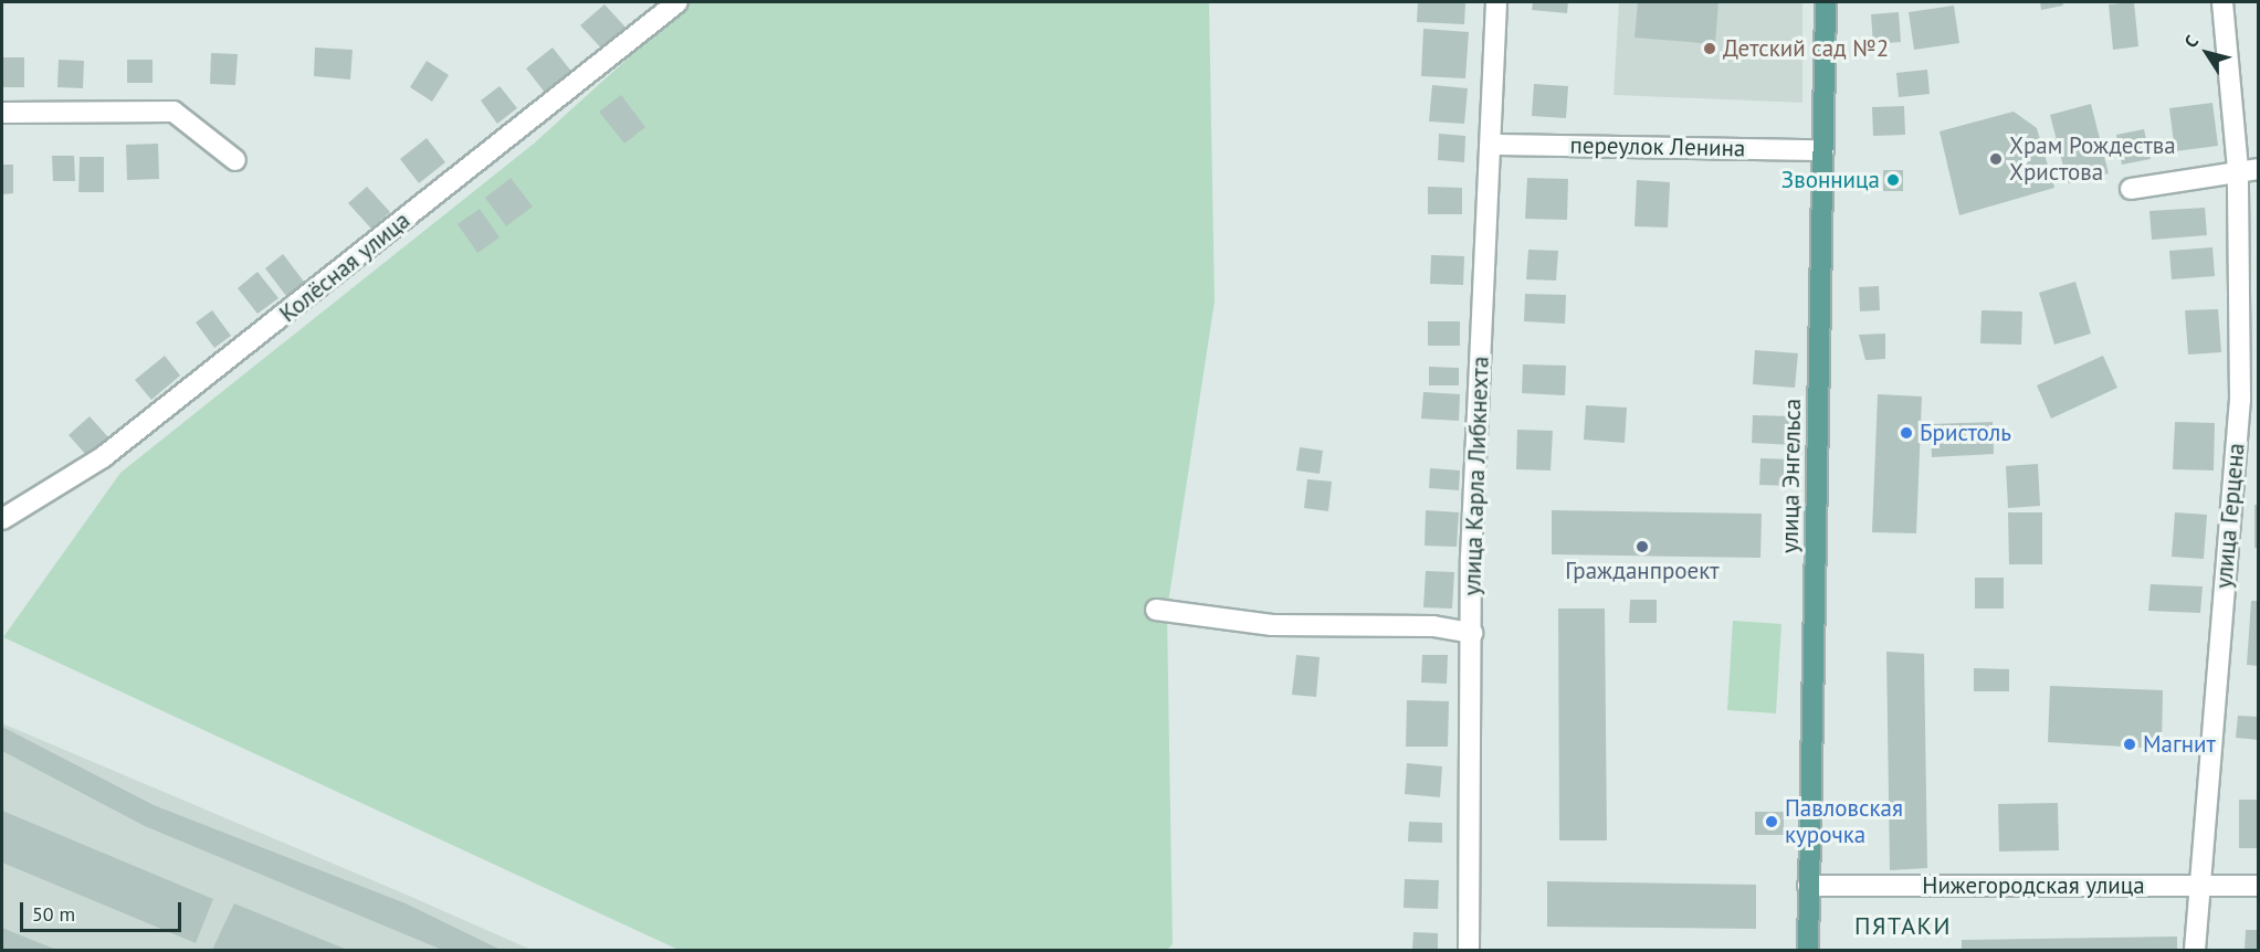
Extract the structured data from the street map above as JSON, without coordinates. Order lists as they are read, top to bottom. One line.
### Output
{"streets":{"main road":["улица Энгельса"],"street":["переулок Ленина","Колёсная улица","улица Карла Либкнехта","улица Герцена","Нижегородская улица"]},"crossings":[["переулок Ленина","улица Карла Либкнехта"],["переулок Ленина","улица Энгельса"],["улица Энгельса","Нижегородская улица"],["улица Герцена","Нижегородская улица"]],"districts":["ПЯТАКИ"],"places":["Детский сад №2","Храм Рождества Христова","Звонница","Бристоль","Гражданпроект","Магнит","Павловская курочка"],"scale_bar":"50 m","north":"top left"}
